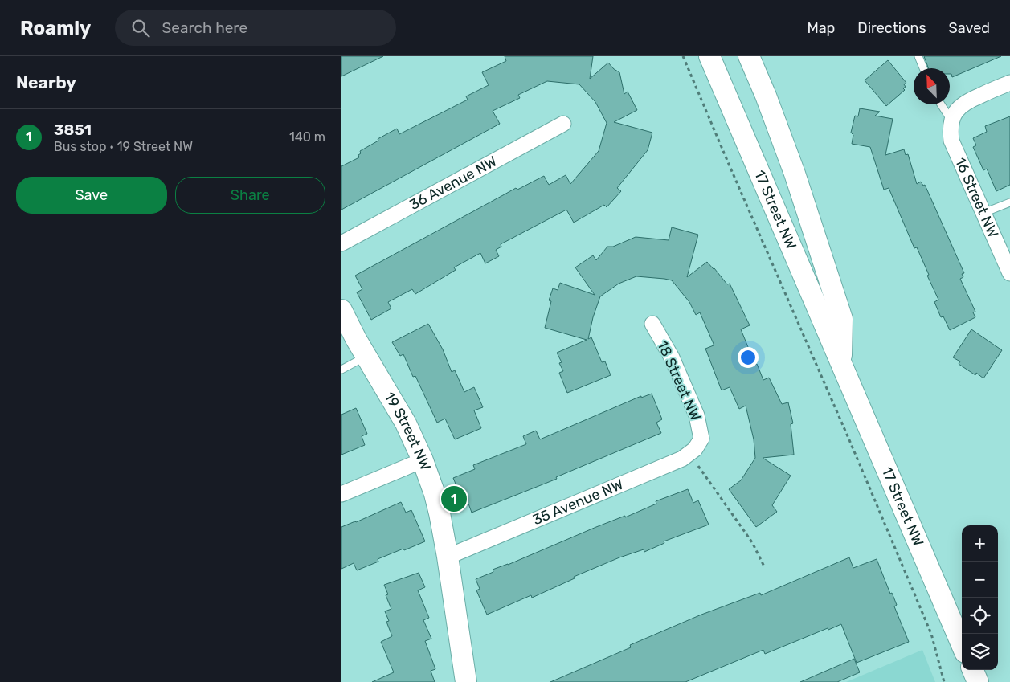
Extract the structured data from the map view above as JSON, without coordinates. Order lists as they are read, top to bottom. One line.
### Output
{"streets":{"main road":["17 Street NW","19 Street NW"],"street":["36 Avenue NW","16 Street NW","18 Street NW","35 Avenue NW"]},"crossings":[["18 Street NW","35 Avenue NW"],["19 Street NW","35 Avenue NW"]],"north":"top left","page":{"header":"Roamly","search":"Search here","nav":["Map","Directions","Saved"],"heading":"Nearby","list":[{"mark":"1","name":"3851","note":"Bus stop · 19 Street NW","value":"140 m"}],"buttons":["Save","Share"],"pins":"1","map_buttons":["+","−"]}}
